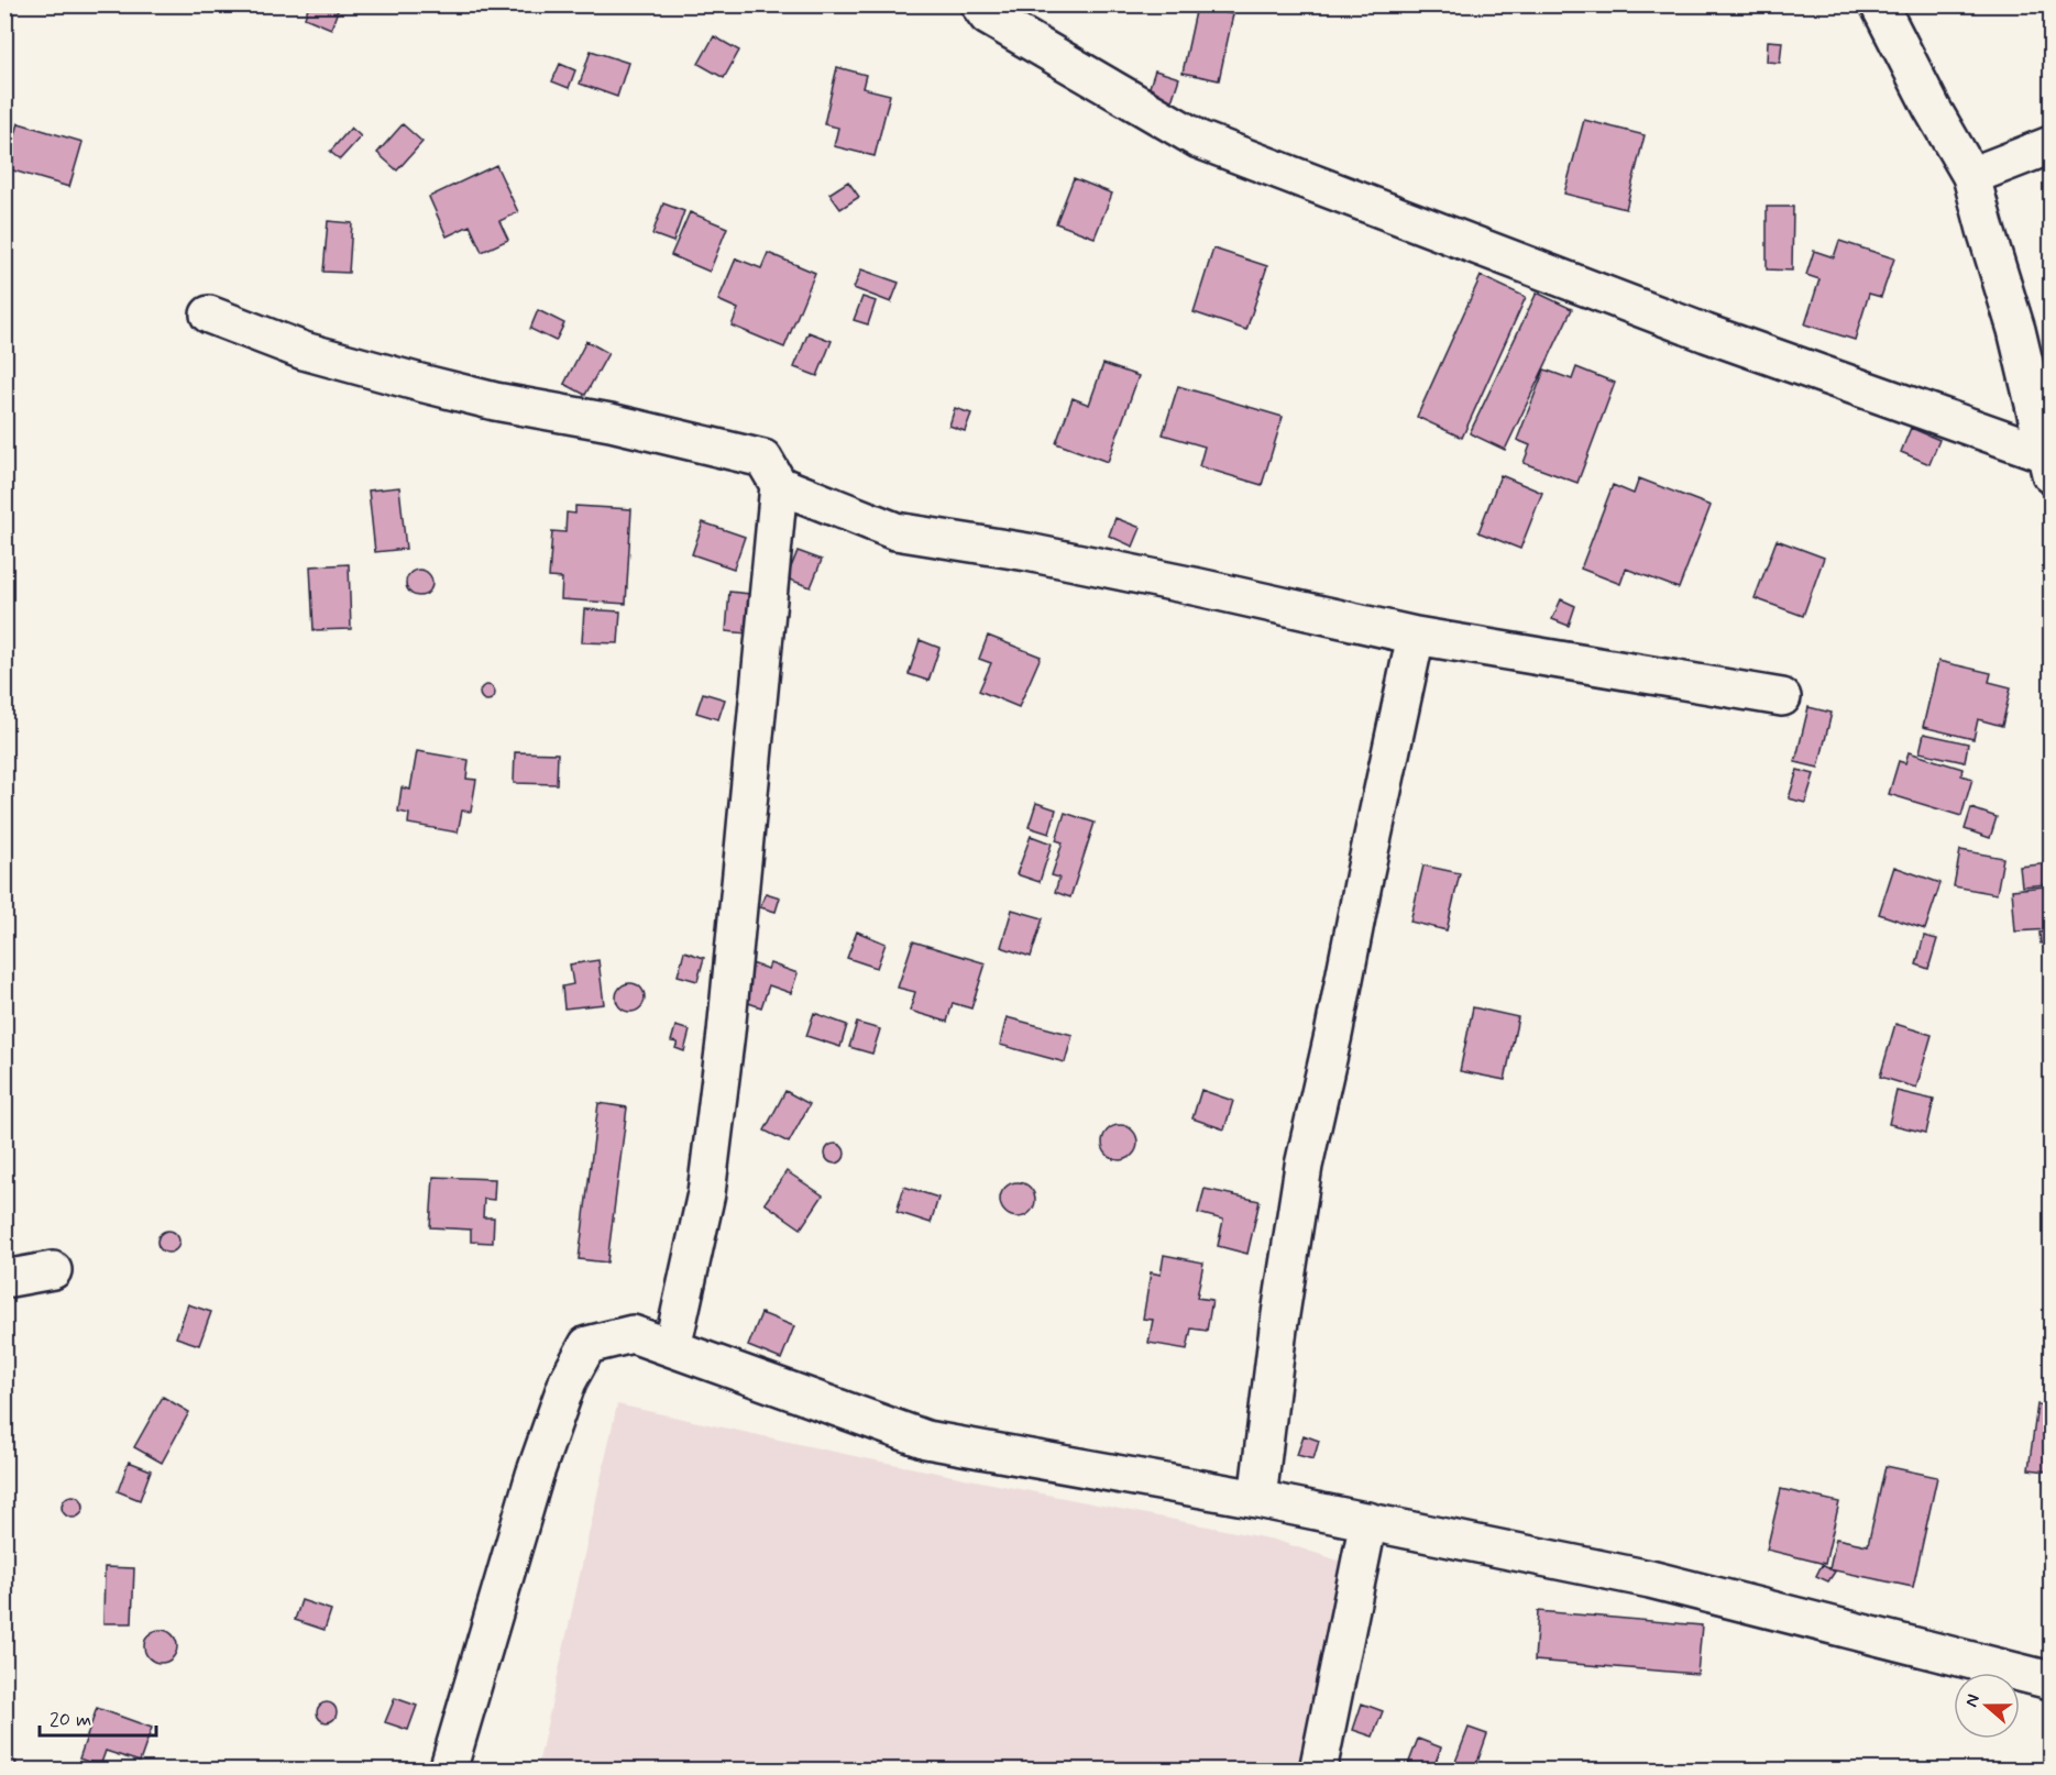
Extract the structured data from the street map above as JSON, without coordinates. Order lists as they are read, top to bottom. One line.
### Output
{"scale_bar":"20 m","north":"left"}
